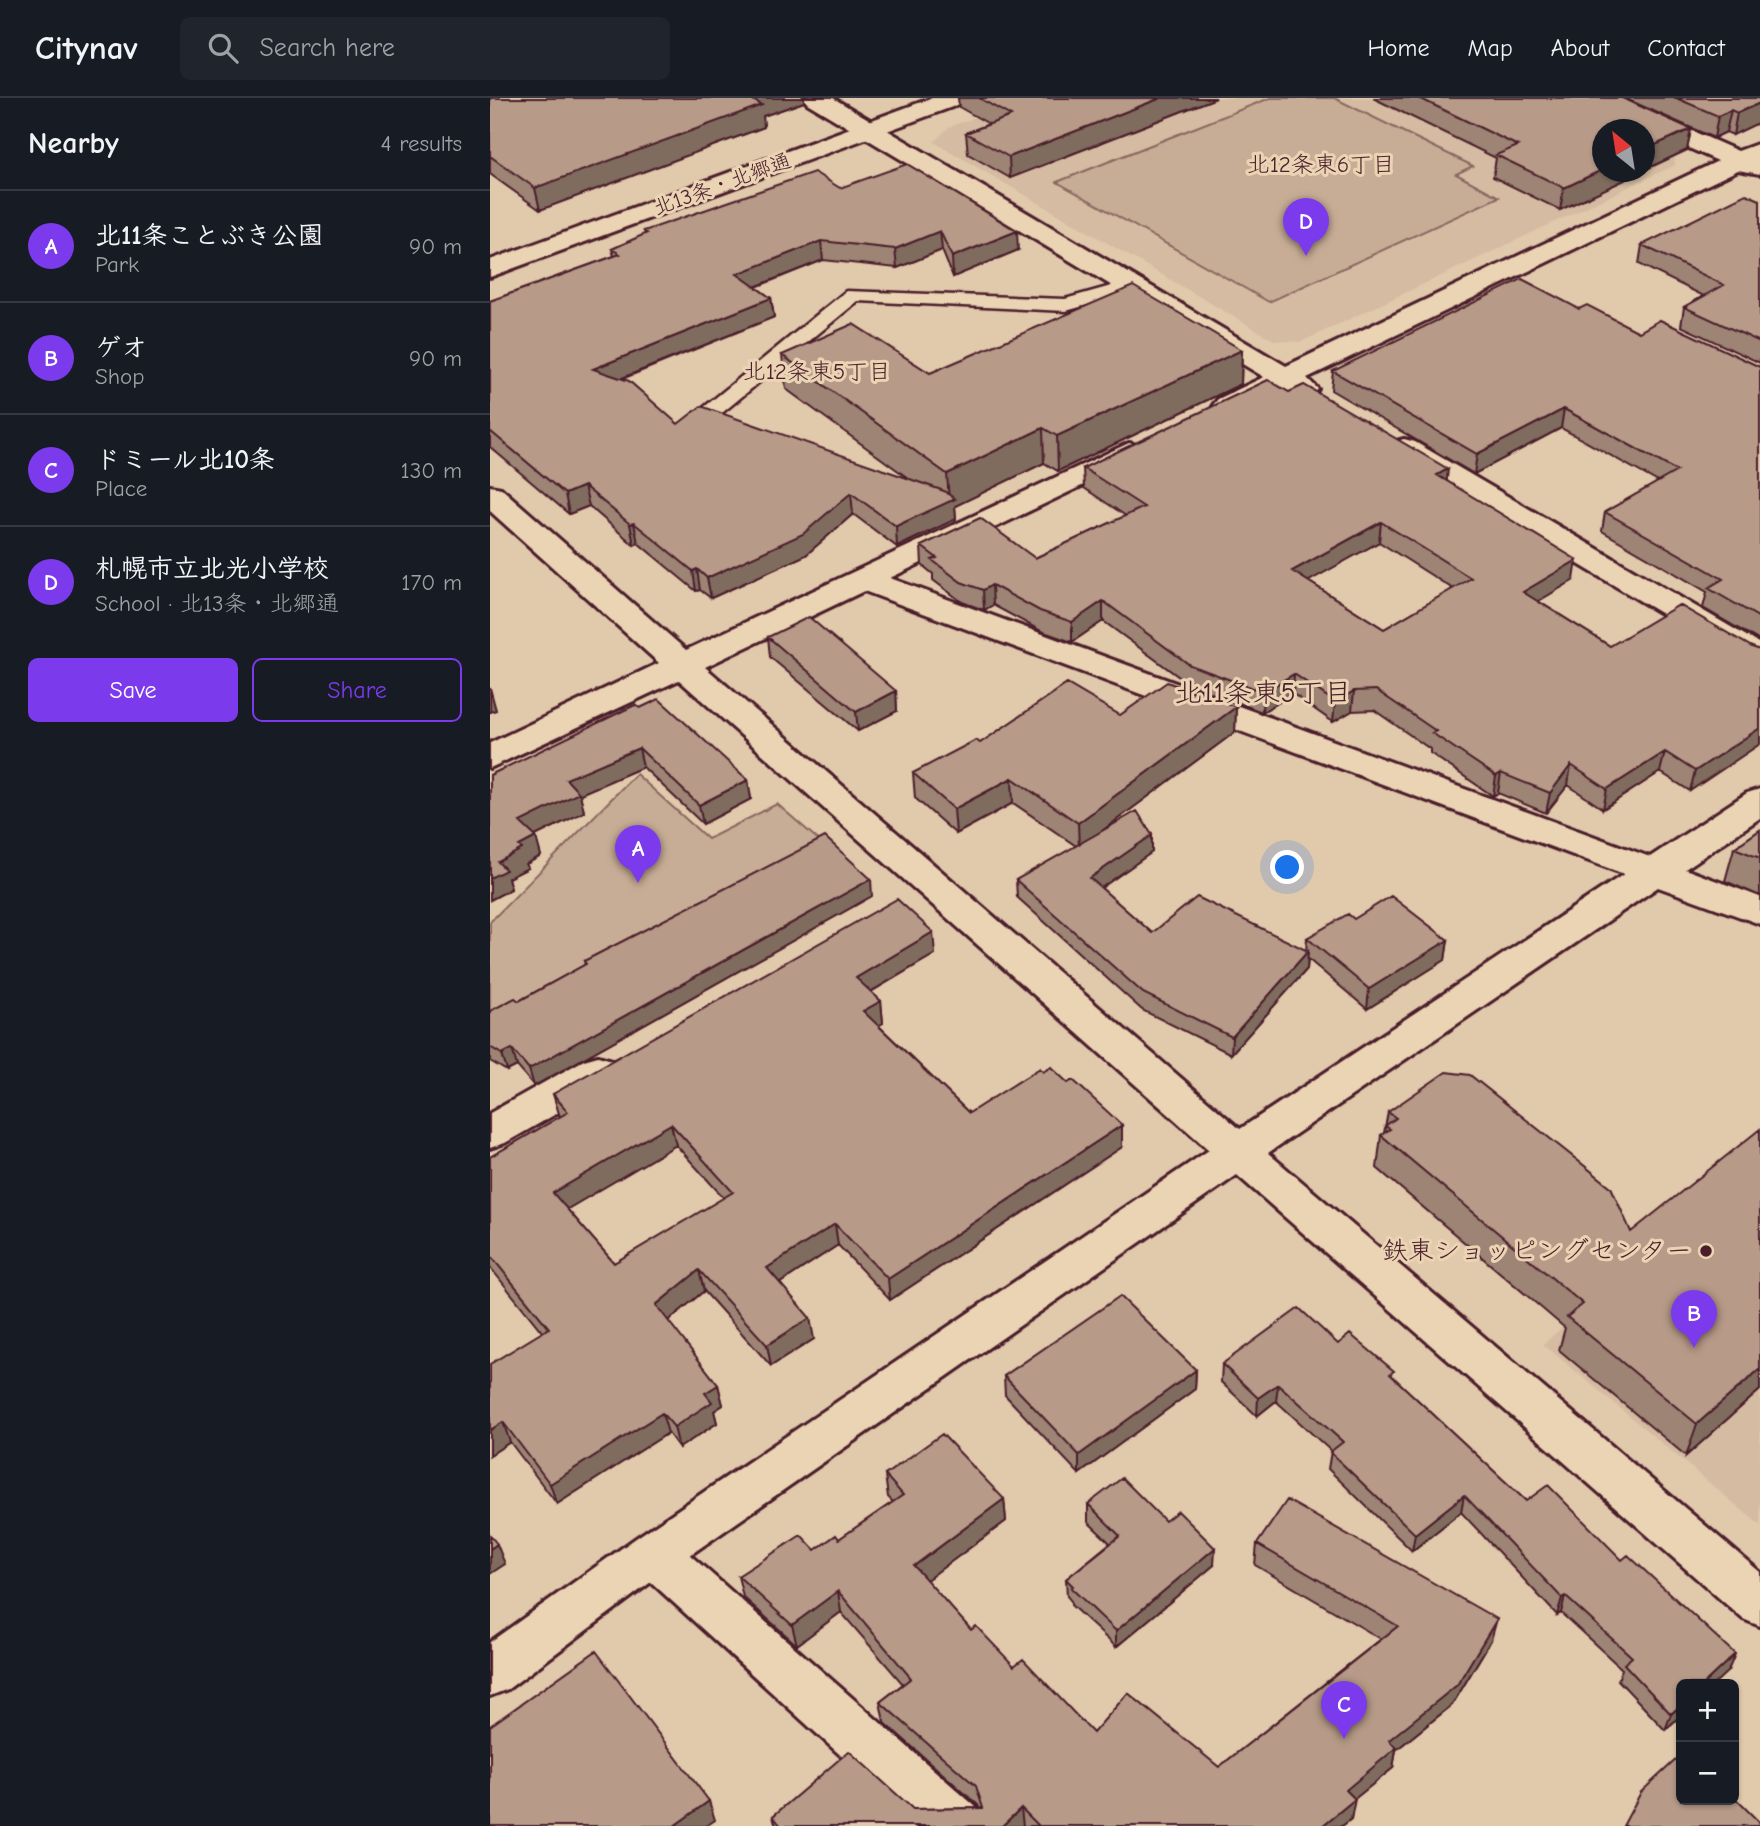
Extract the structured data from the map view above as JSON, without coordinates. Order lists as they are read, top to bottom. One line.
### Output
{"streets":{"street":["北13条・北郷通"]},"districts":["北12条東6丁目","北12条東5丁目","北11条東5丁目"],"places":["鉄東ショッピングセンター"],"north":"top left","page":{"header":"Citynav","search":"Search here","nav":["Home","Map","About","Contact"],"heading":["Nearby","4 results"],"list":[{"mark":"A","name":"北11条ことぶき公園","note":"Park","value":"90 m"},{"mark":"B","name":"ゲオ","note":"Shop","value":"90 m"},{"mark":"C","name":"ドミール北10条","note":"Place","value":"130 m"},{"mark":"D","name":"札幌市立北光小学校","note":"School · 北13条・北郷通","value":"170 m"}],"pins":["D","A","B","C"],"buttons":["Save","Share"],"map_buttons":["+","−"]}}
